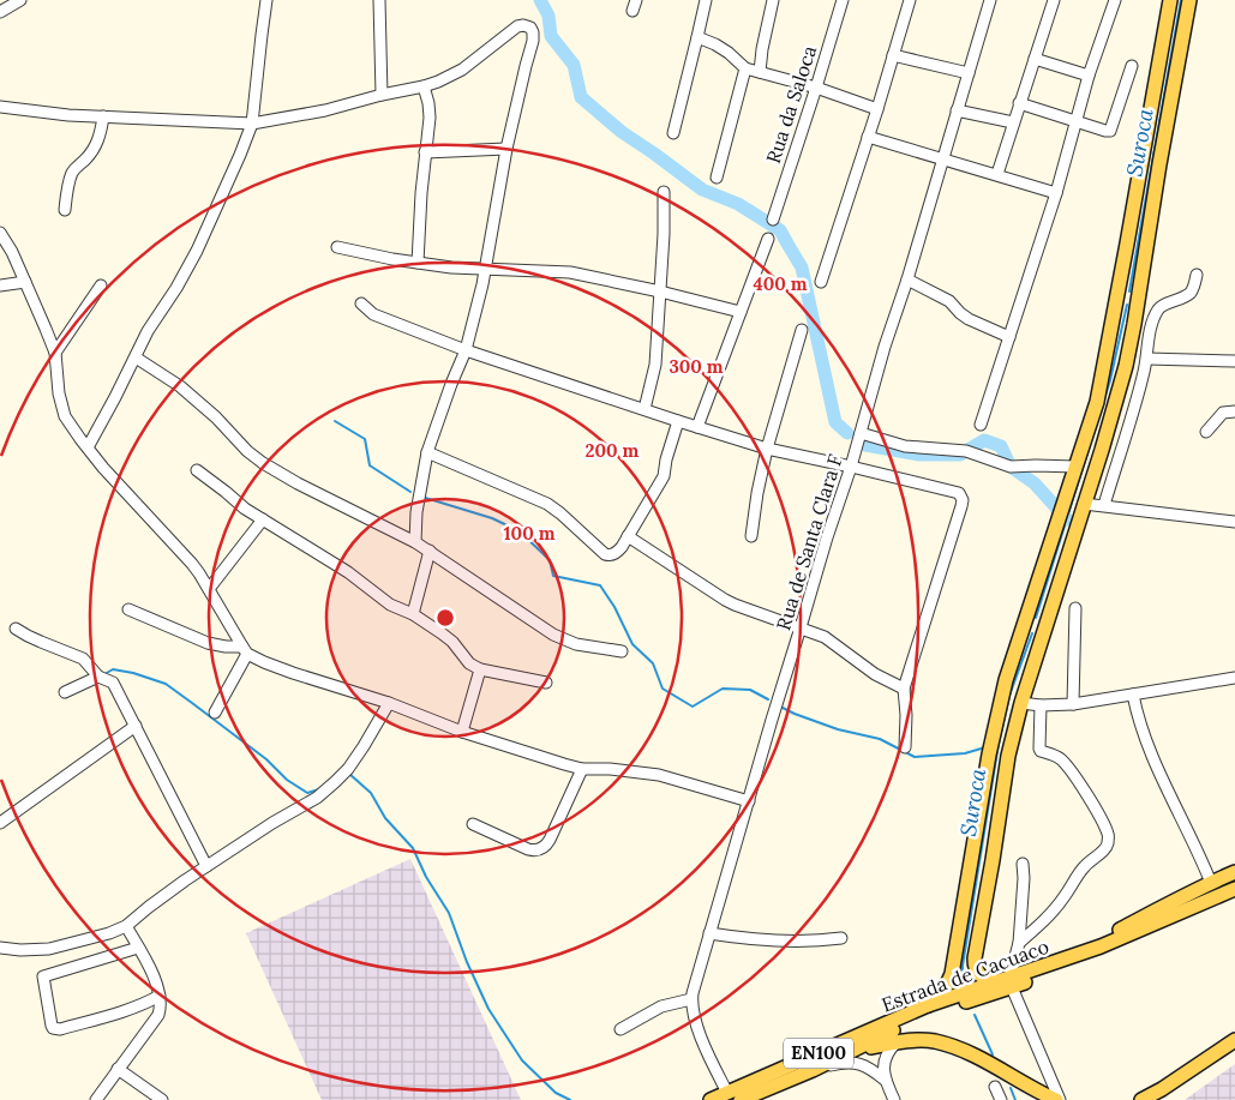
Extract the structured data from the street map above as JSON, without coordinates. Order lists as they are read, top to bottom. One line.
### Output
{"streets":{"main road":["Estrada de Cacuaco","EN100"],"street":["Rua da Saloca","Rua de Santa Clara F"]},"crossings":[["Rua de Santa Clara F","Estrada de Cacuaco"]],"water":["Suroca"],"rings":["400 m","300 m","200 m","100 m"]}
